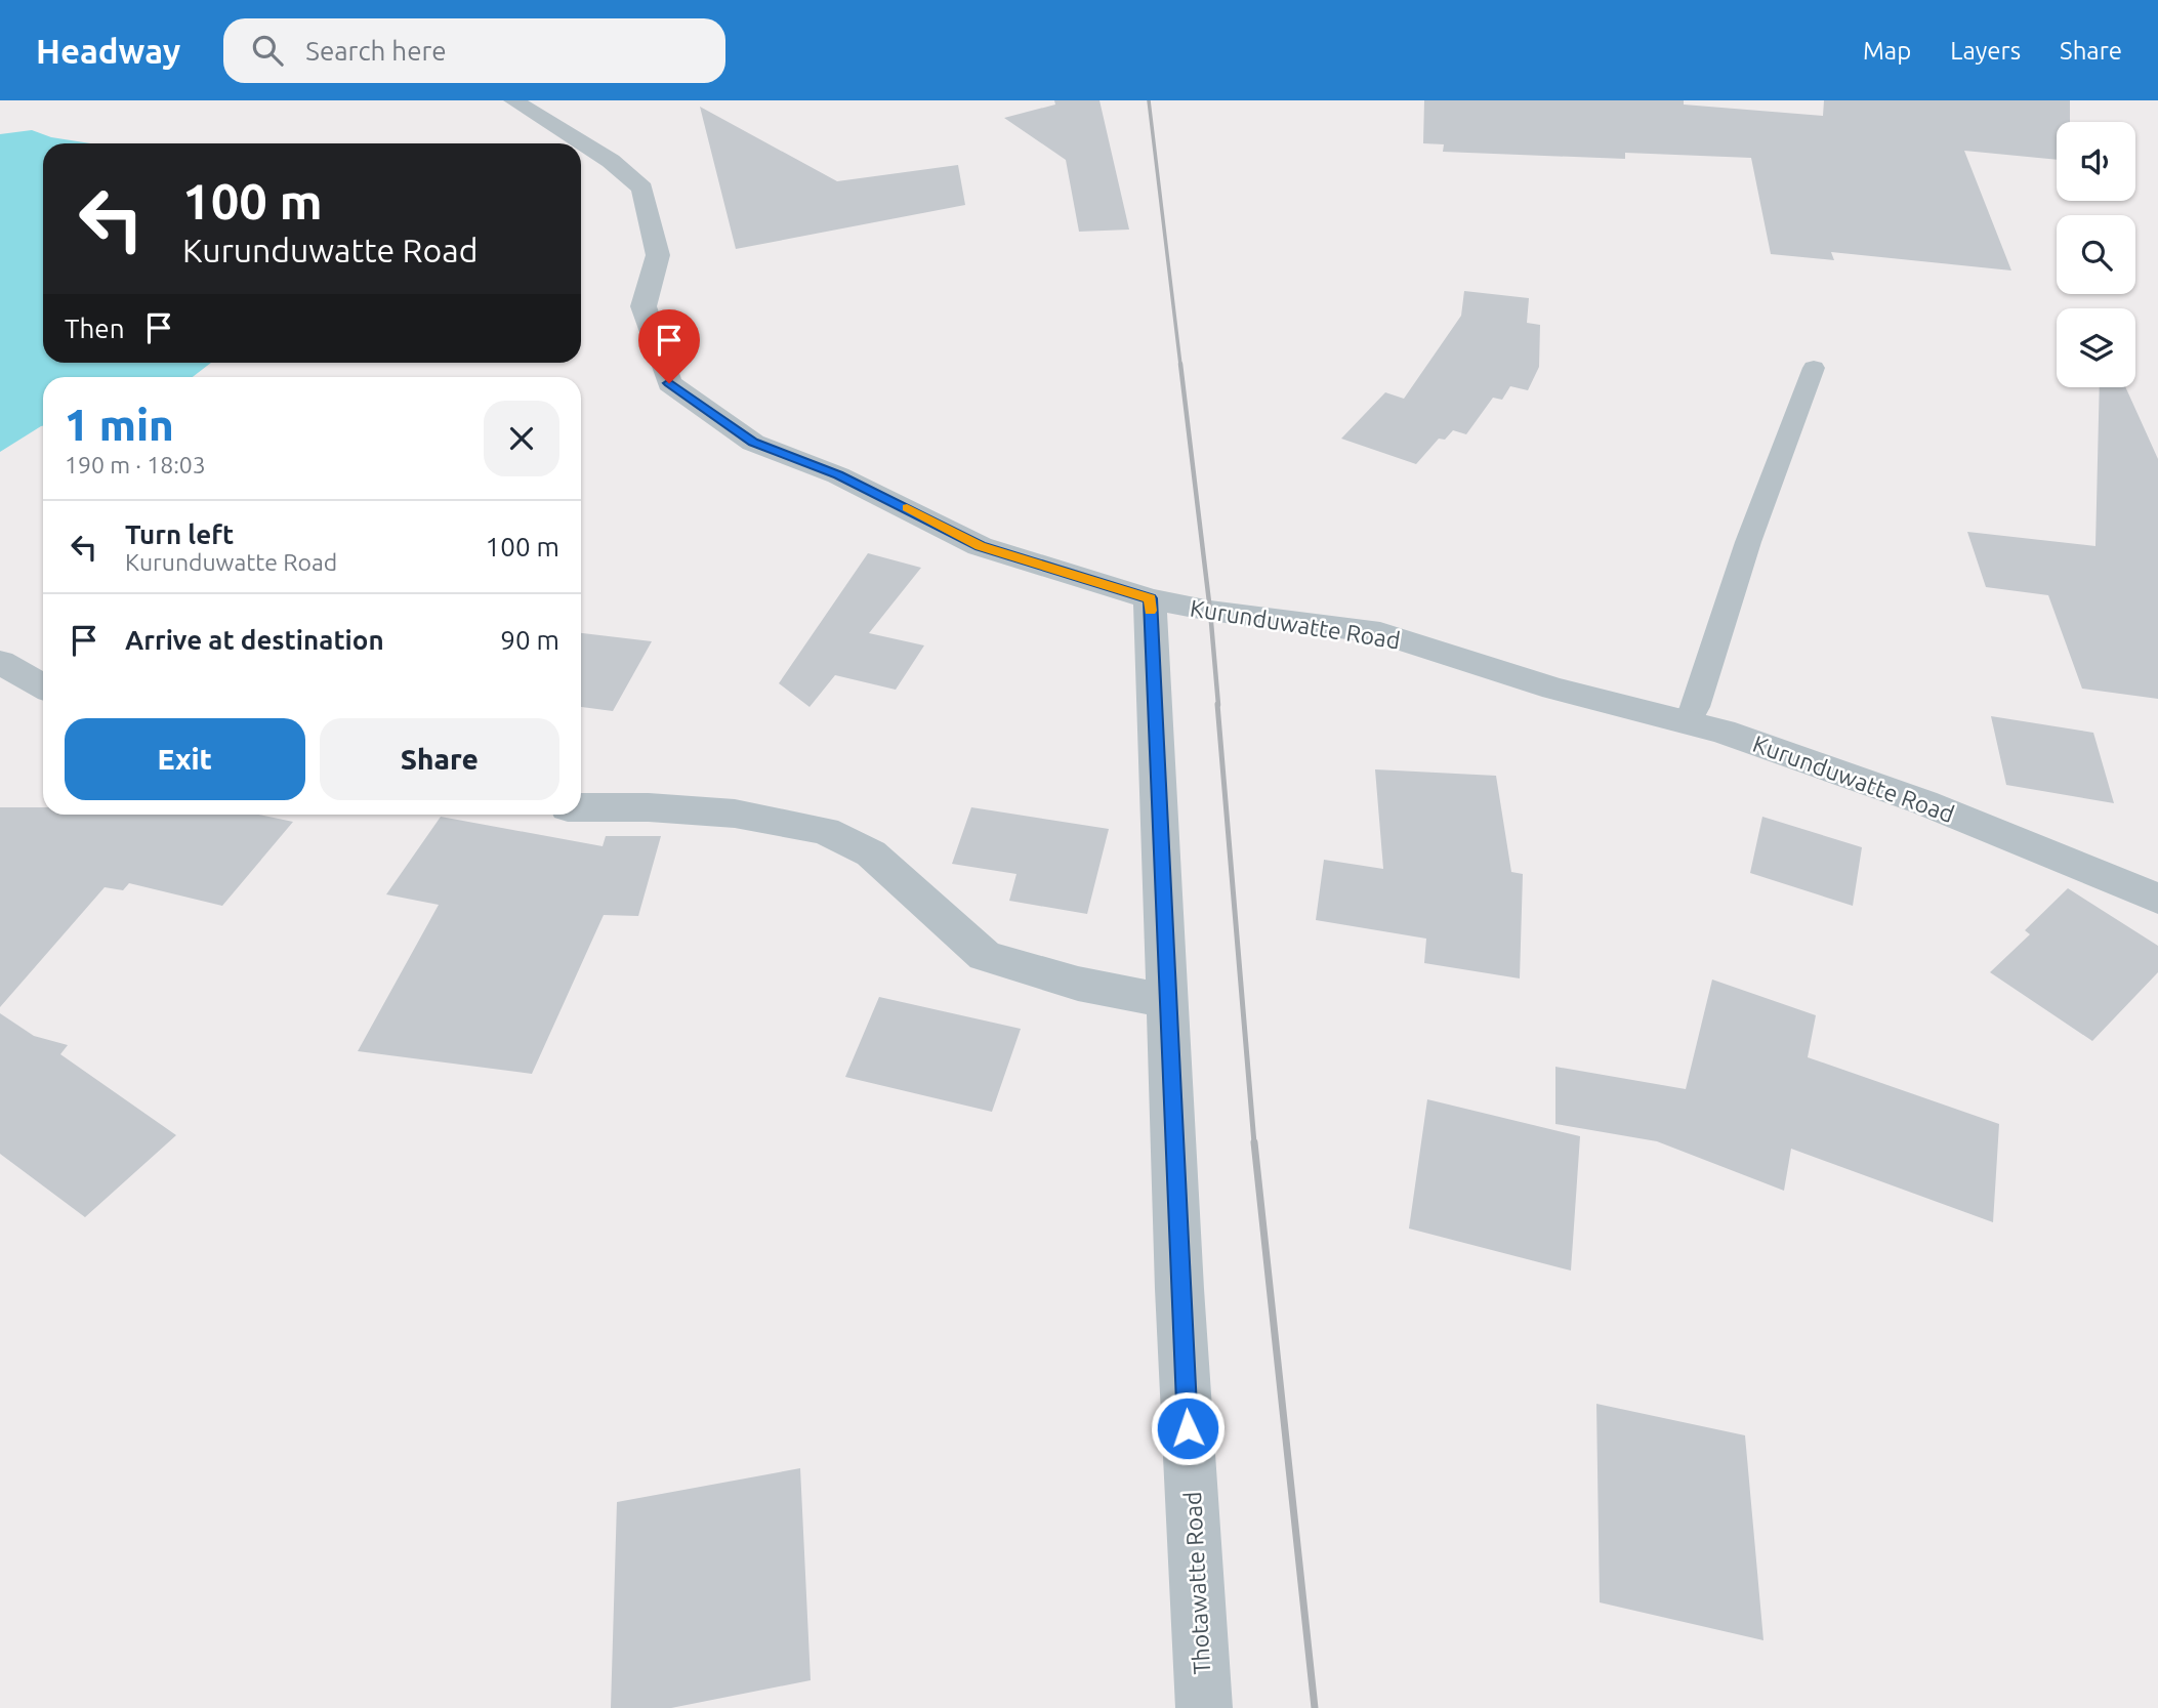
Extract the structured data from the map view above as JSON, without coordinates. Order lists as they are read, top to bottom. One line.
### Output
{"streets":{"street":["Kurunduwatte Road","Thotawatte Road"]},"crossings":[["Kurunduwatte Road","Thotawatte Road"]],"page":{"header":"Headway","search":"Search here","nav":["Map","Layers","Share"],"turn":["100 m","Kurunduwatte Road"],"then":"Then","heading":["1 min","190 m · 18:03"],"list":[{"name":"Turn left","note":"Kurunduwatte Road","value":"100 m"},{"name":"Arrive at destination","value":"90 m"}],"buttons":["Exit","Share"]}}
